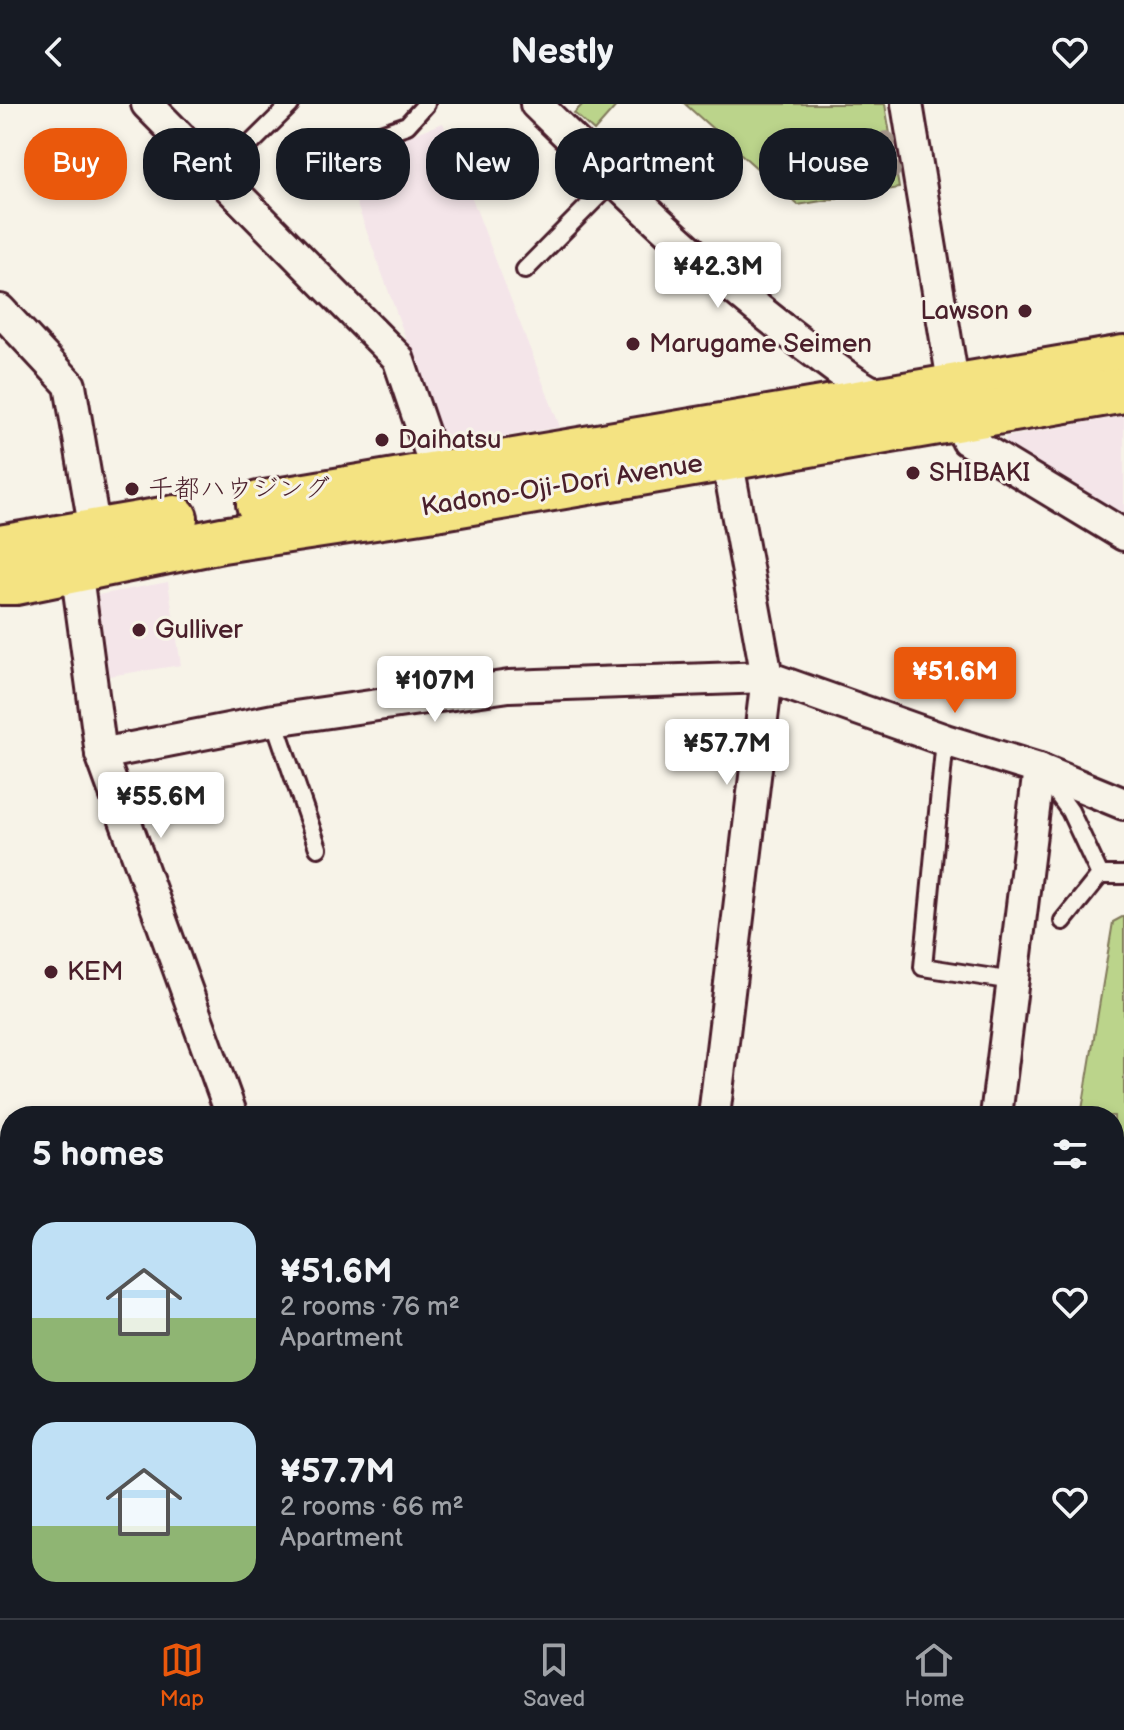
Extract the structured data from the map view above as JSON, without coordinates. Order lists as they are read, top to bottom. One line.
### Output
{"streets":{"highway":["Kadono-Oji-Dori Avenue"]},"places":["Lawson","Marugame Seimen","Daihatsu","SHIBAKI","千都ハウジング","Gulliver","KEM"],"page":{"header":"Nestly","chip":["Buy","Rent","Filters","New","Apartment","House"],"price":["¥42.3M","¥51.6M","¥107M","¥57.7M","¥55.6M"],"heading":"5 homes","list":[{"name":"¥51.6M","note":"2 rooms · 76 m² · Apartment"},{"name":"¥57.7M","note":"2 rooms · 66 m² · Apartment"}],"tabs":["Map","Saved","Home"]}}
